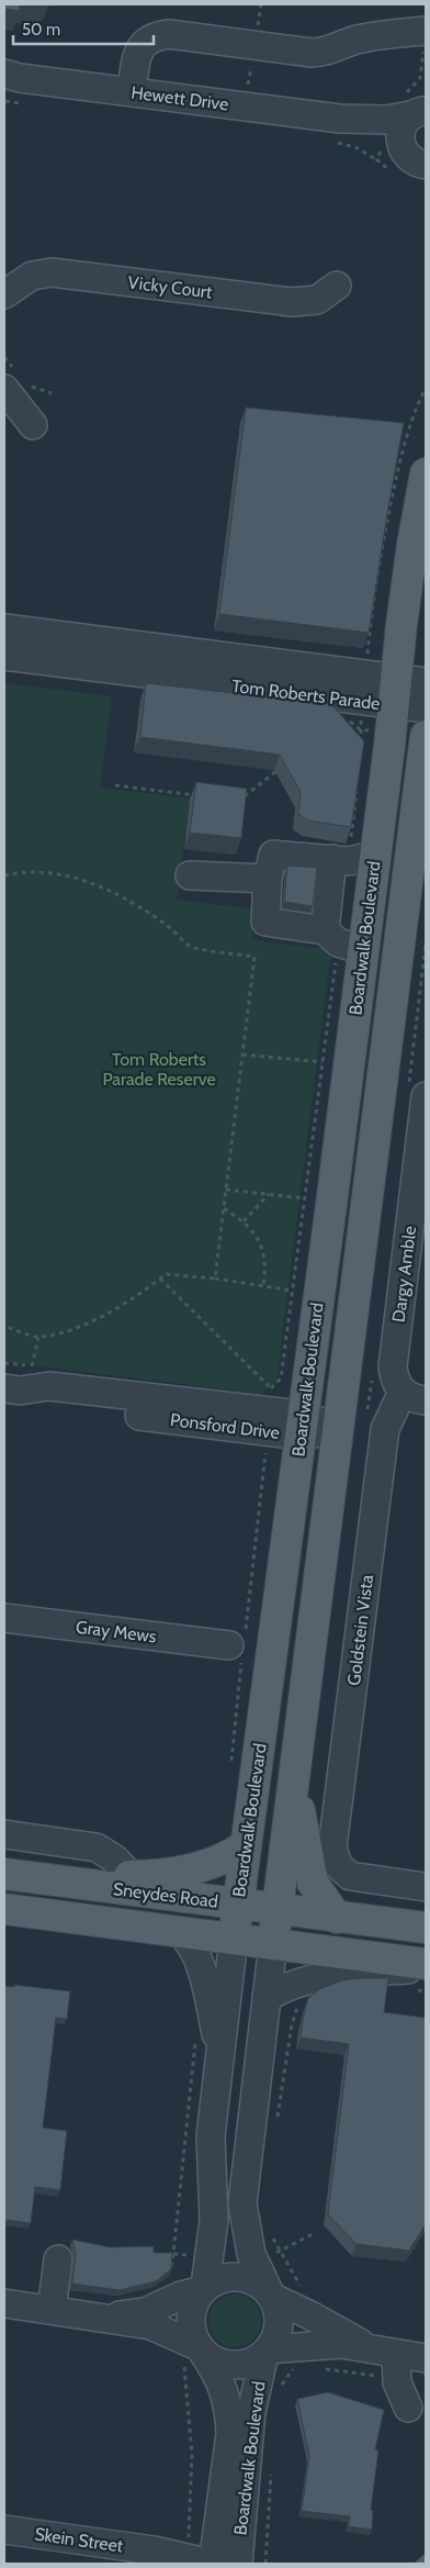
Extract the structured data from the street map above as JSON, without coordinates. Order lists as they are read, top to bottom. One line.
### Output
{"streets":{"main road":["Boardwalk Boulevard","Sneydes Road"],"street":["Hewett Drive","Vicky Court","Tom Roberts Parade","Dargy Amble","Ponsford Drive","Goldstein Vista","Gray Mews","Skein Street"]},"crossings":[["Tom Roberts Parade","Boardwalk Boulevard"],["Boardwalk Boulevard","Ponsford Drive"],["Boardwalk Boulevard","Sneydes Road"],["Boardwalk Boulevard","Skein Street"],["Dargy Amble","Goldstein Vista"]],"parks":["Tom Roberts Parade Reserve"],"scale_bar":"50 m"}
